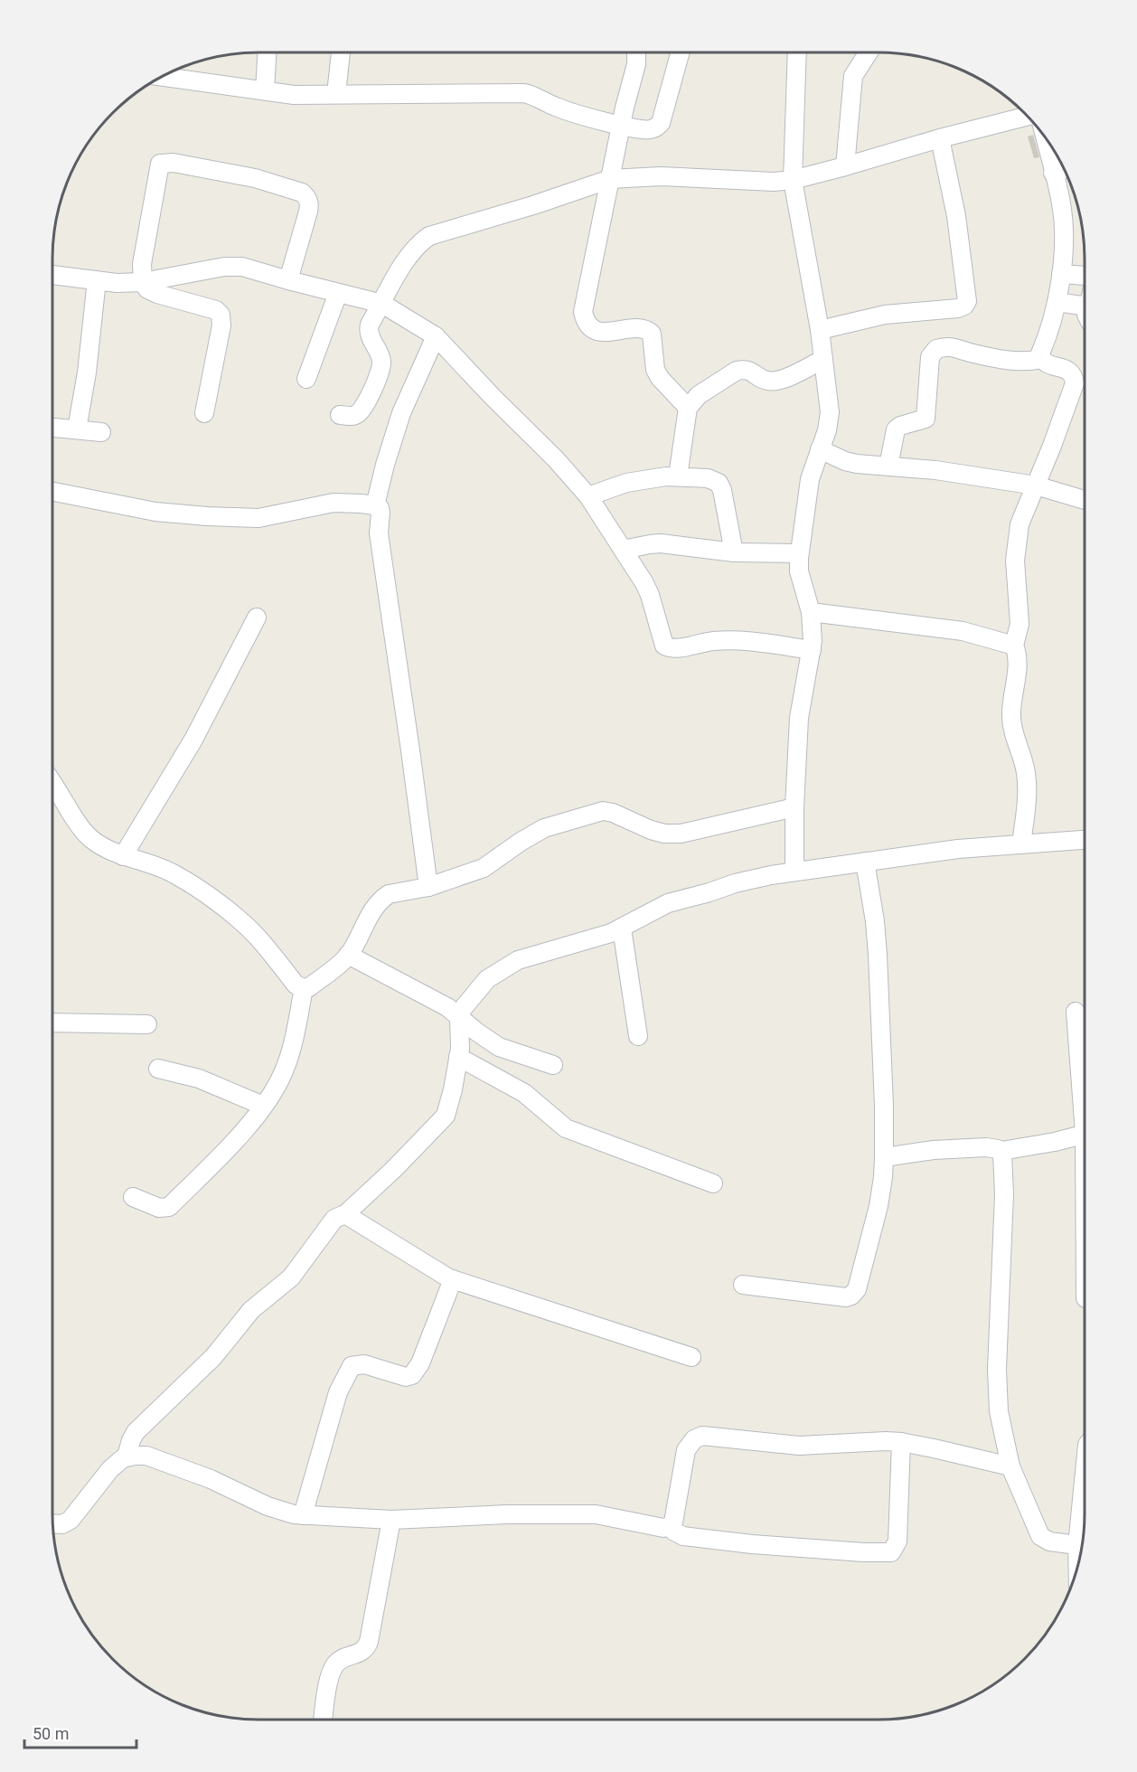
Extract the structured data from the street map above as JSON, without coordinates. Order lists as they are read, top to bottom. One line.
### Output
{"scale_bar":"50 m"}
